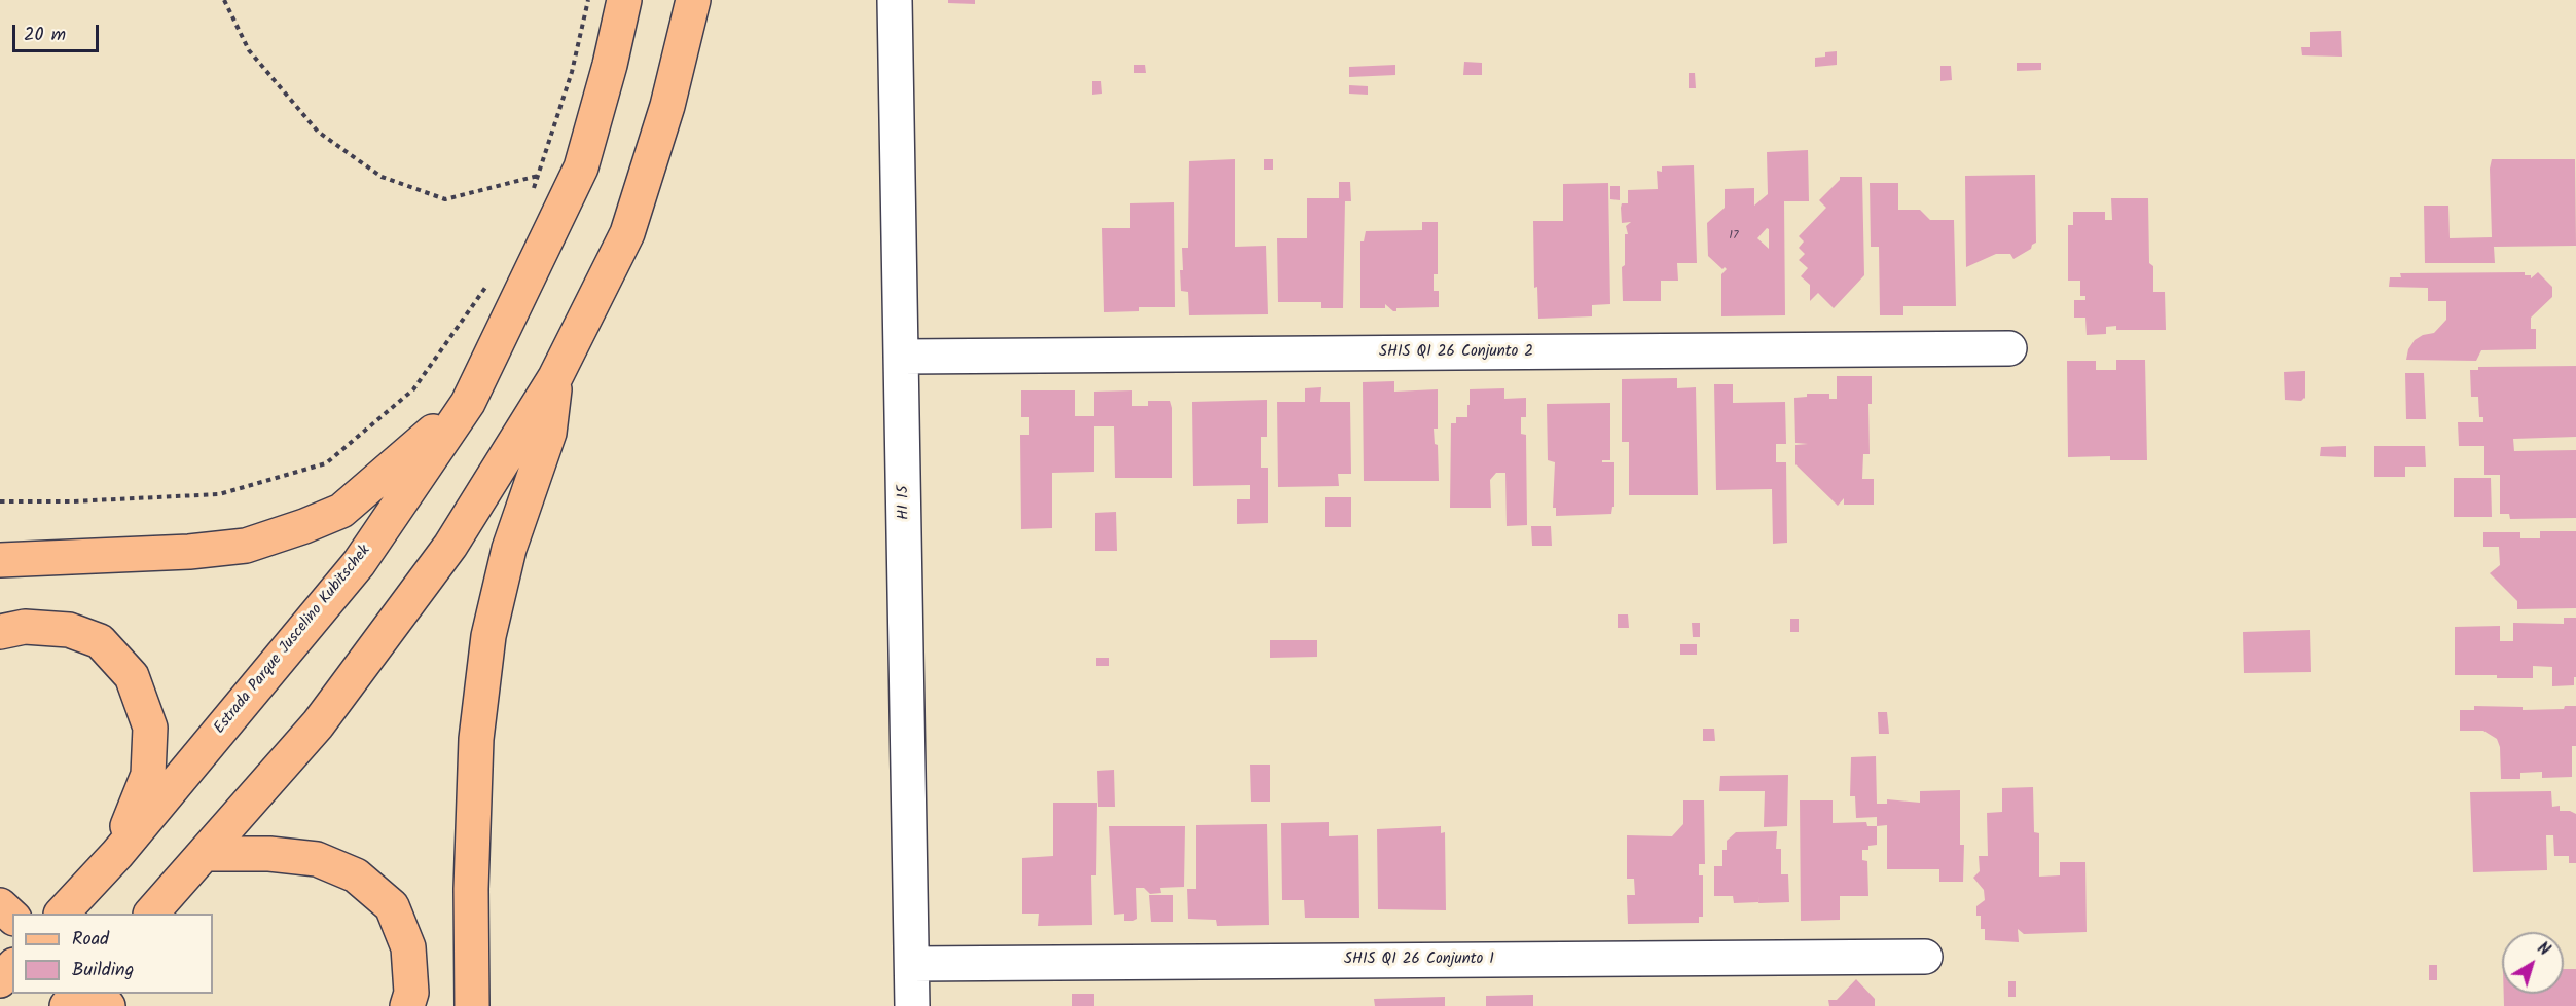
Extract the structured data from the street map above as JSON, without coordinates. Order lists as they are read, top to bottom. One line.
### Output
{"streets":{"main road":["Estrada Parque Juscelino Kubitschek"],"street":["SHIS QI 26 Conjunto 2","HI 15","SHIS QI 26 Conjunto 1"]},"crossings":[["SHIS QI 26 Conjunto 2","HI 15"],["HI 15","SHIS QI 26 Conjunto 1"]],"house_numbers":["17"],"legend":["Road","Building"],"scale_bar":"20 m","north":"top right"}
